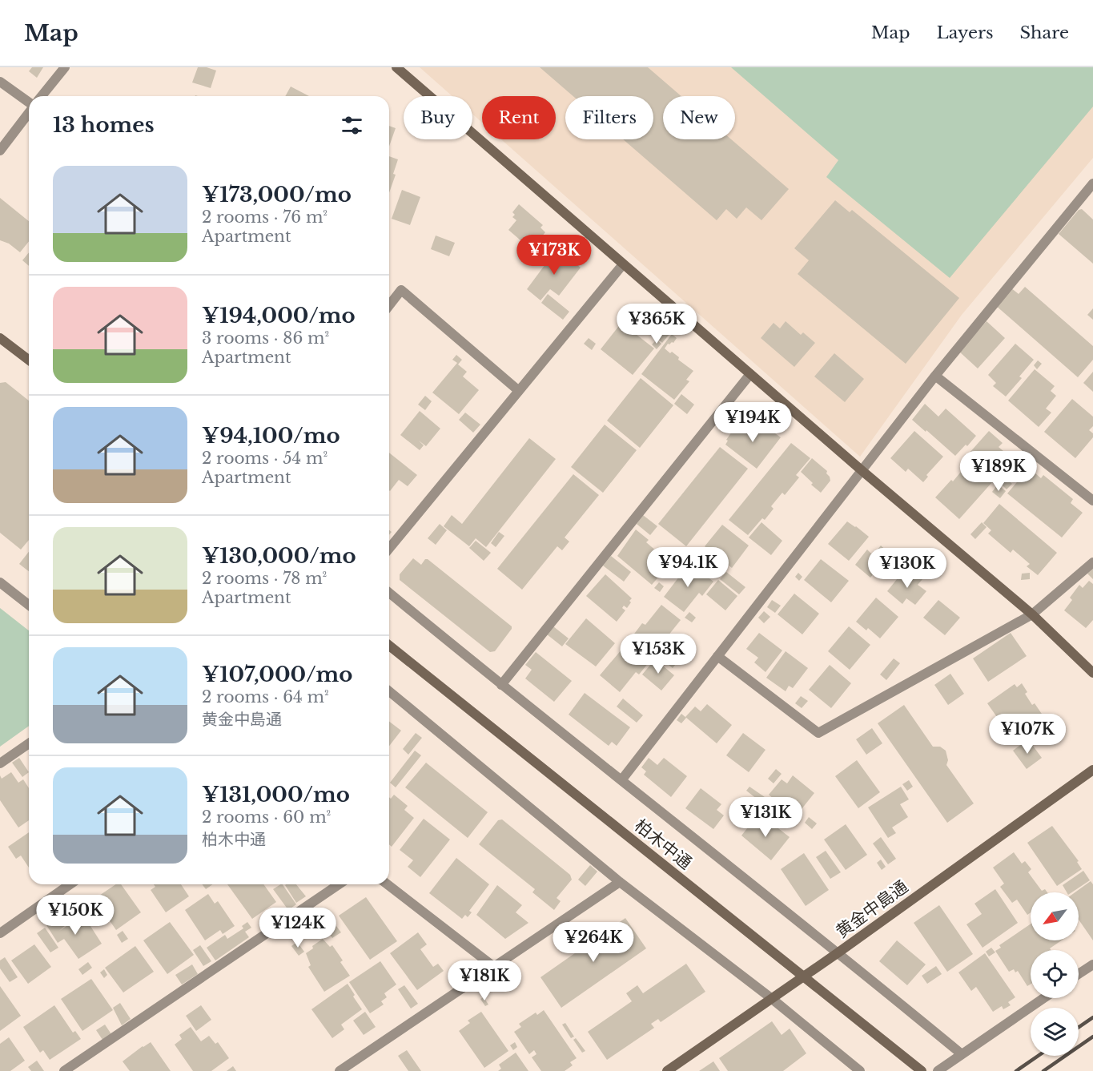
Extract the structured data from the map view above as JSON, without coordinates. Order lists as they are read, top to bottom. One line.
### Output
{"streets":{"street":["柏木中通","黄金中島通"]},"north":"bottom left","page":{"header":"Map","nav":["Map","Layers","Share"],"chip":["Buy","Rent","Filters","New"],"heading":"13 homes","list":[{"name":"¥173,000/mo","note":"2 rooms · 76 m² · Apartment"},{"name":"¥194,000/mo","note":"3 rooms · 86 m² · Apartment"},{"name":"¥94,100/mo","note":"2 rooms · 54 m² · Apartment"},{"name":"¥130,000/mo","note":"2 rooms · 78 m² · Apartment"},{"name":"¥107,000/mo","note":"2 rooms · 64 m² · 黄金中島通"},{"name":"¥131,000/mo","note":"2 rooms · 60 m² · 柏木中通"}],"price":["¥173K","¥365K","¥194K","¥189K","¥94.1K","¥130K","¥153K","¥107K","¥131K","¥150K","¥124K","¥264K","¥181K"]}}
